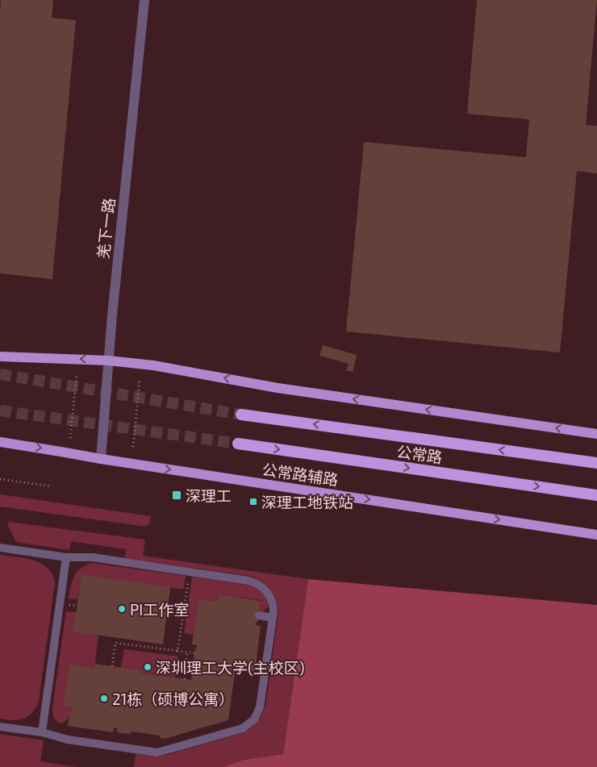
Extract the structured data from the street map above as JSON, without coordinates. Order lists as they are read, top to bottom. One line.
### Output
{"streets":{"highway":["公常路"],"main road":["公常路辅路"],"street":["羌下一路"]},"crossings":[["羌下一路","公常路辅路"]],"one_way":["公常路辅路"],"places":{"transit":["深理工","深理工地铁站"],"other":["PI工作室","深圳理工大学(主校区)","21栋（硕博公寓）"]}}
